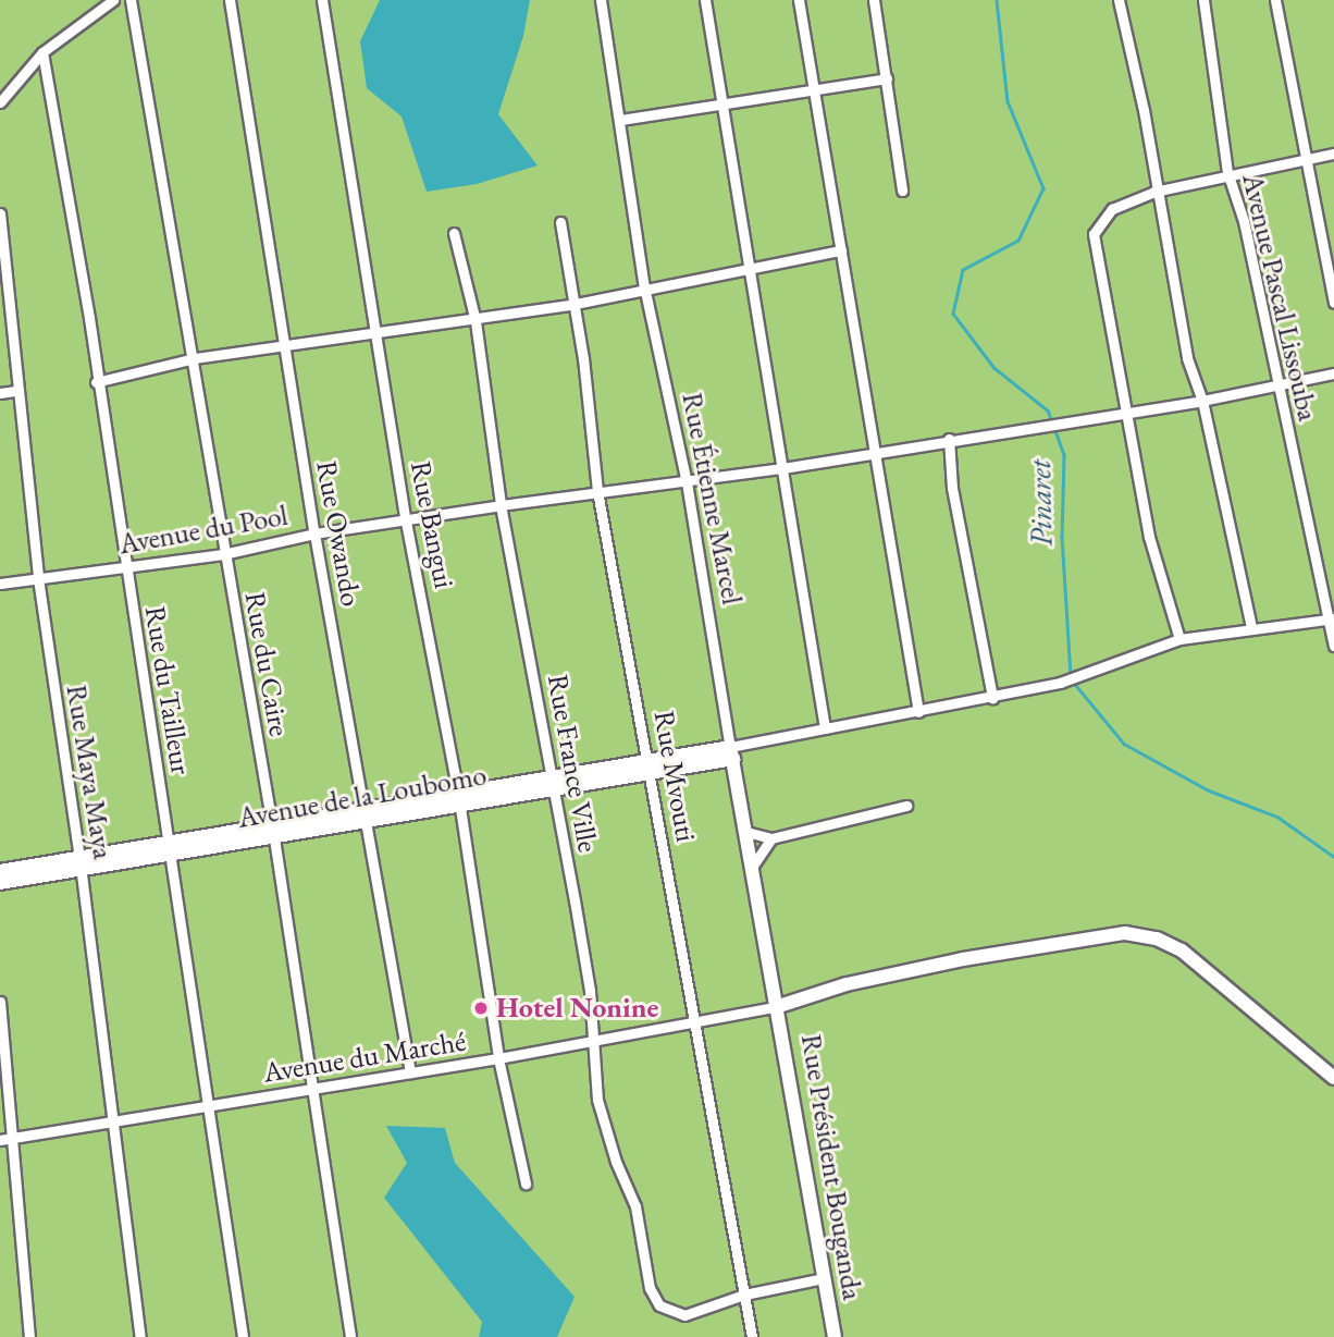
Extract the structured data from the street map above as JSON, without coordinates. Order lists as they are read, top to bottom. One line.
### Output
{"streets":{"street":["Avenue Pascal Lissouba","Rue Étienne Marcel","Rue Bangui","Avenue du Pool","Rue Owando","Rue du Caire","Rue du Tailleur","Rue France Ville","Rue Maya Maya","Rue Mvouti","Avenue de la Loubomo","Avenue du Marché","Rue Président Bouganda"]},"crossings":[["Avenue Pascal Lissouba","Avenue du Pool"],["Rue Étienne Marcel","Avenue du Pool"],["Rue Étienne Marcel","Avenue de la Loubomo"],["Rue Étienne Marcel","Avenue du Marché"],["Rue Étienne Marcel","Rue Président Bouganda"],["Rue Bangui","Avenue du Pool"],["Rue Bangui","Avenue de la Loubomo"],["Rue Bangui","Avenue du Marché"],["Avenue du Pool","Rue Owando"],["Avenue du Pool","Rue du Caire"],["Avenue du Pool","Rue du Tailleur"],["Avenue du Pool","Rue France Ville"],["Avenue du Pool","Rue Maya Maya"],["Avenue du Pool","Rue Mvouti"],["Rue Owando","Avenue de la Loubomo"],["Rue Owando","Avenue du Marché"],["Rue du Caire","Avenue de la Loubomo"],["Rue du Caire","Avenue du Marché"],["Rue du Tailleur","Avenue de la Loubomo"],["Rue du Tailleur","Avenue du Marché"],["Rue France Ville","Rue Mvouti"],["Rue France Ville","Avenue de la Loubomo"],["Rue France Ville","Avenue du Marché"],["Rue Maya Maya","Avenue de la Loubomo"],["Rue Maya Maya","Avenue du Marché"],["Rue Mvouti","Avenue de la Loubomo"],["Rue Mvouti","Avenue du Marché"],["Avenue du Marché","Rue Président Bouganda"]],"water":["Pinaret"],"places":["Hotel Nonine"]}
